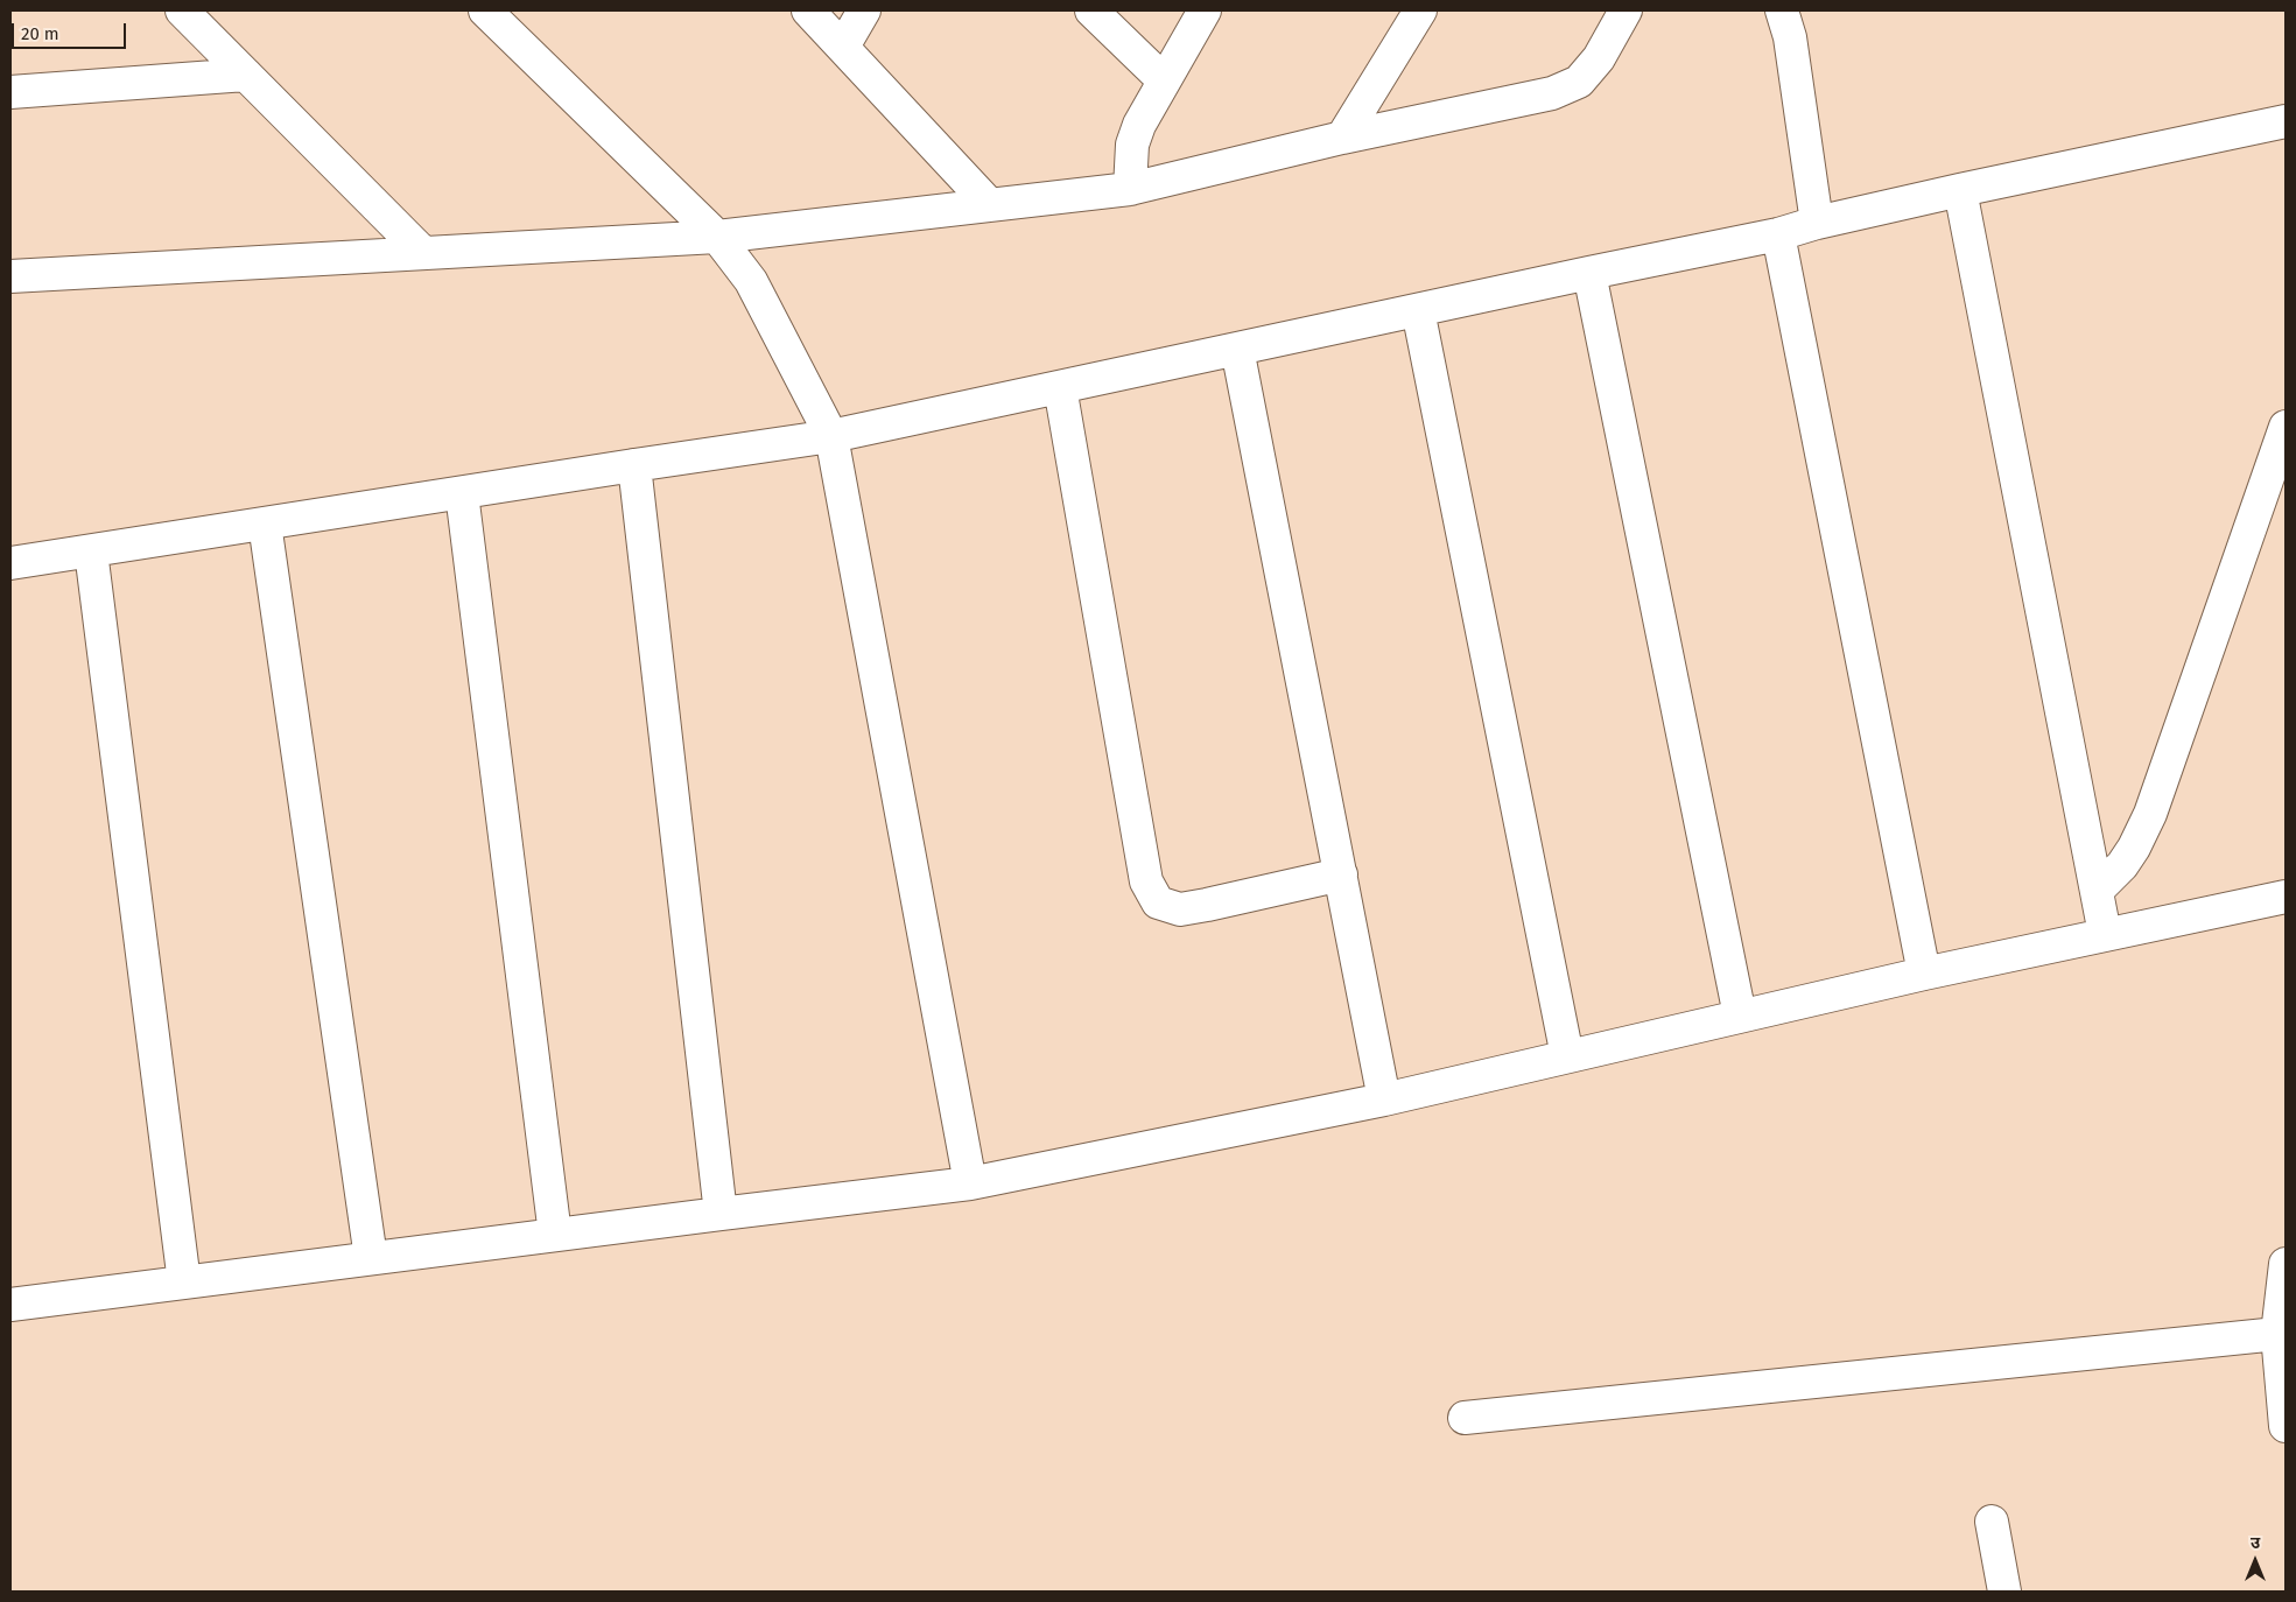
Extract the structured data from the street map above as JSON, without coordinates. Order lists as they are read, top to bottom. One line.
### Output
{"scale_bar":"20 m","north":"top"}
